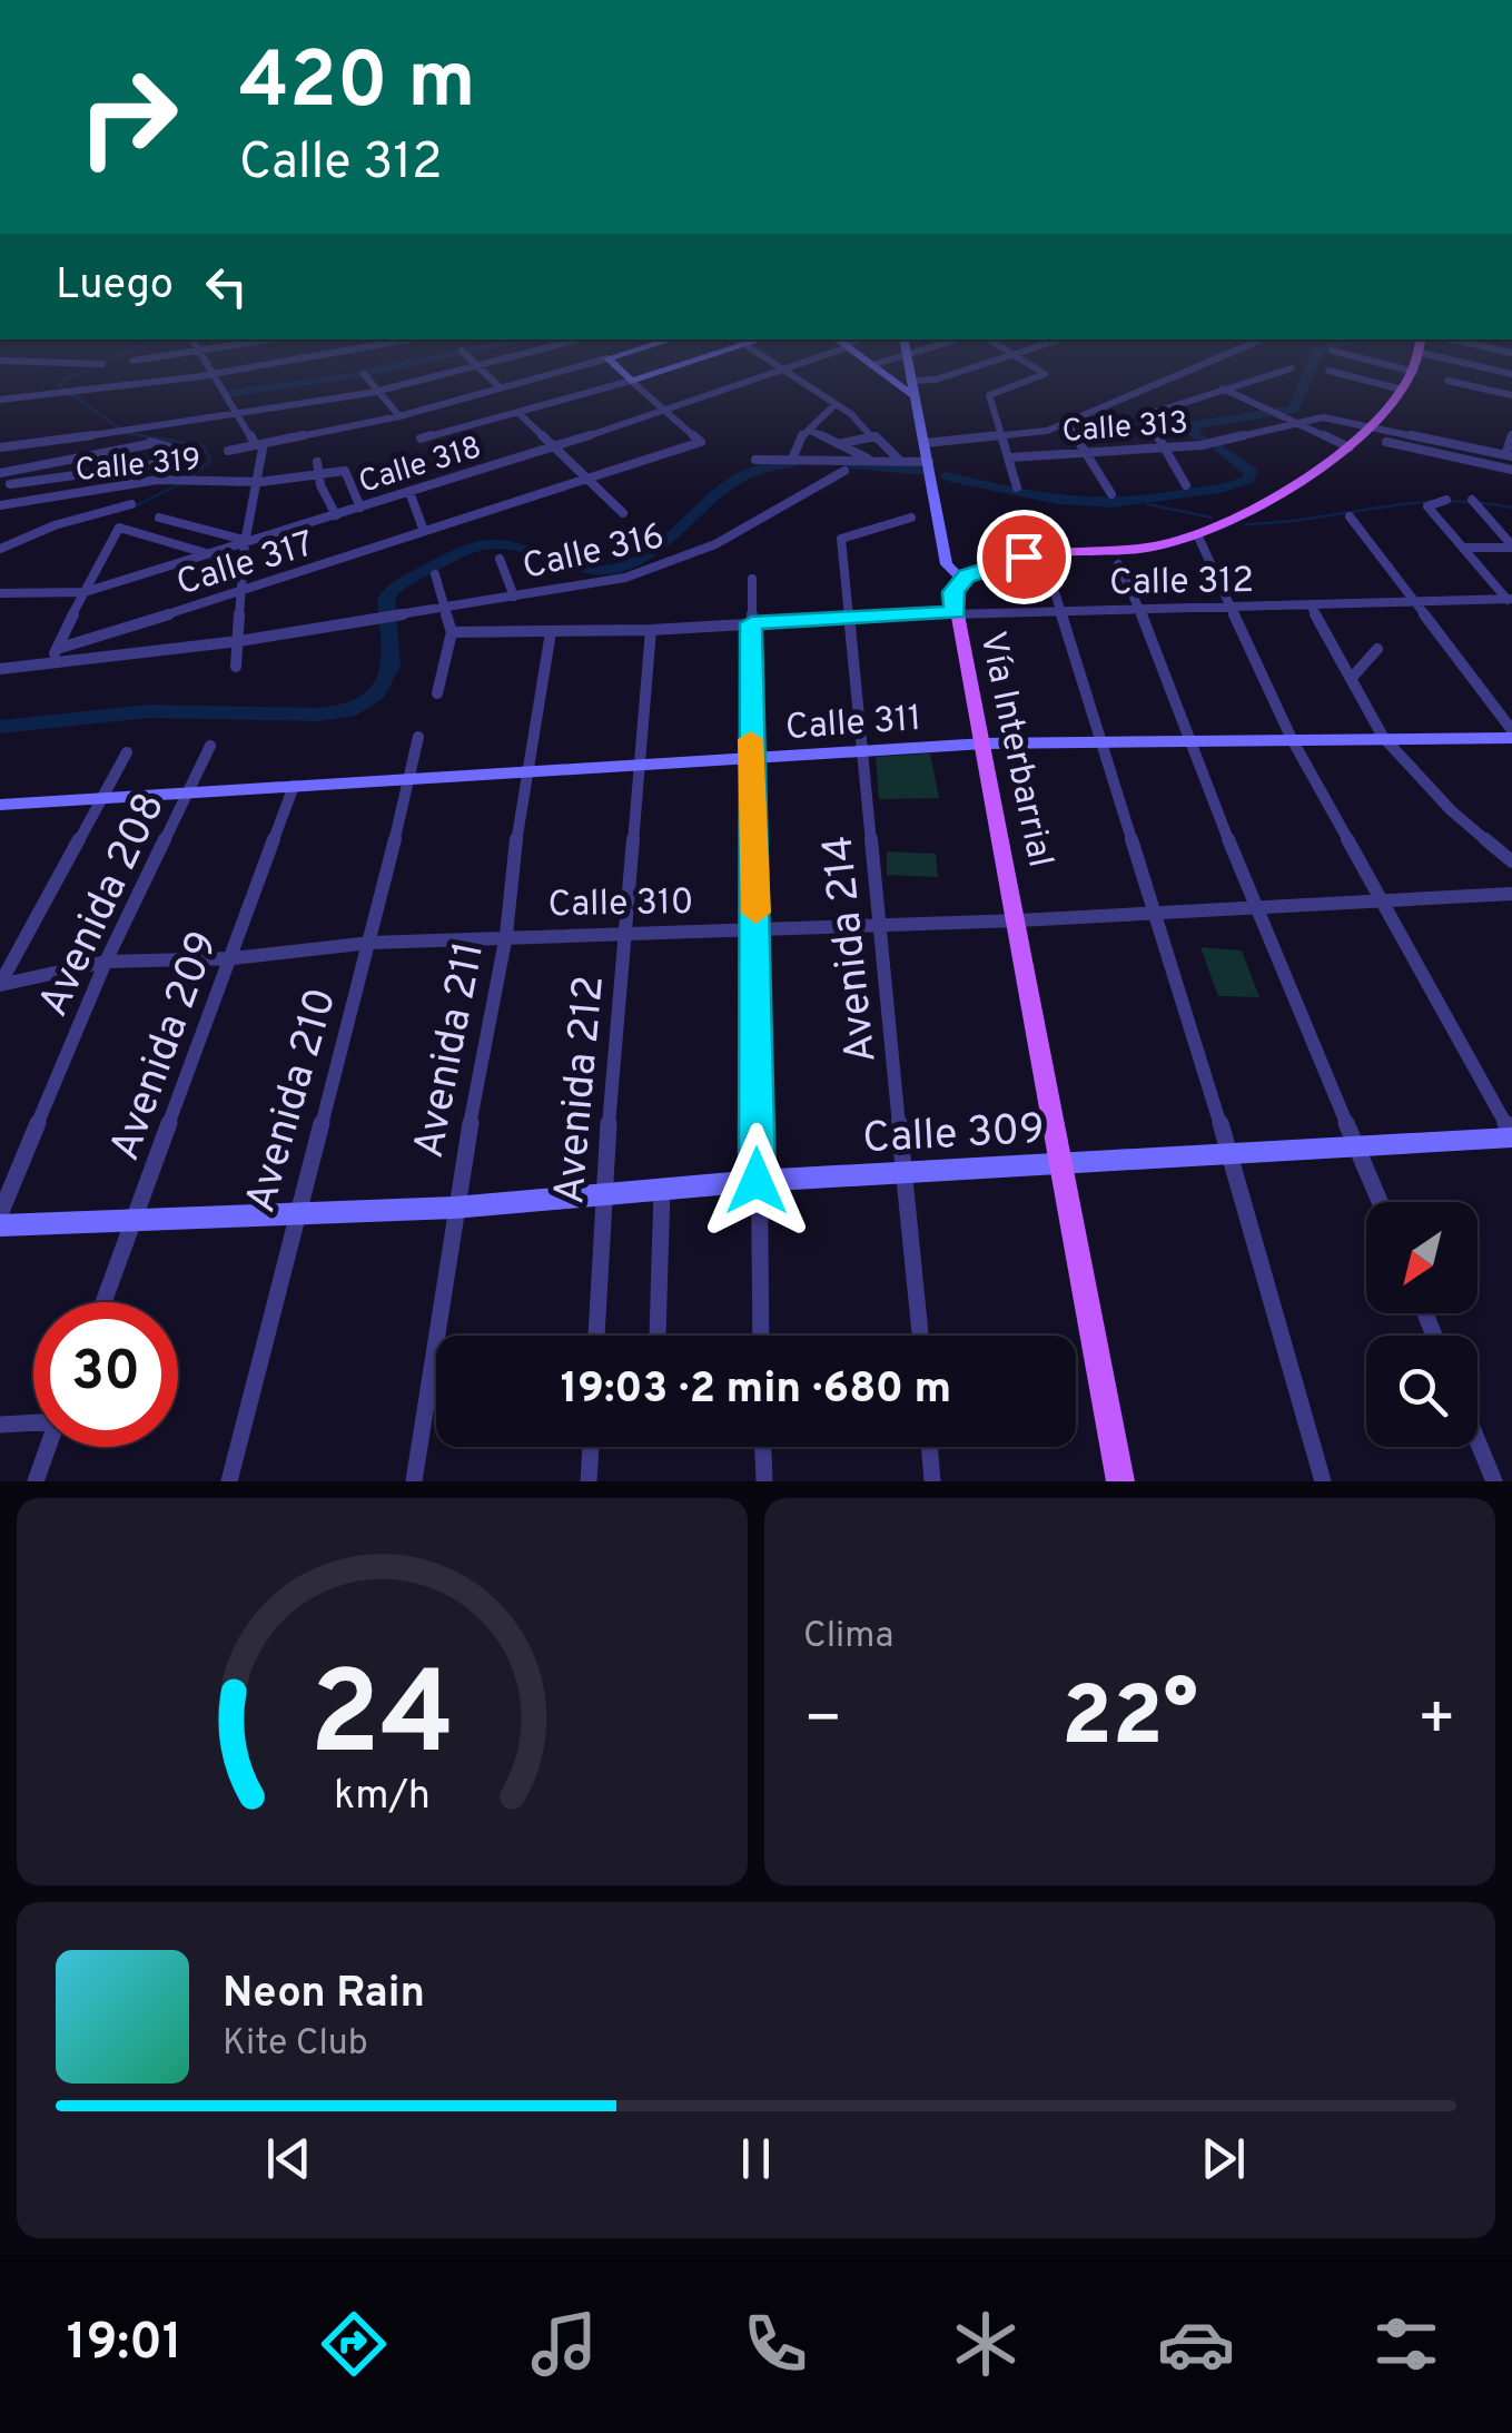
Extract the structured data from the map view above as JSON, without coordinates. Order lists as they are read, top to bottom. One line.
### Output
{"streets":{"main road":["Vía Interbarrial"],"street":["Calle 313","Calle 319","Calle 318","Calle 316","Calle 317","Calle 312","Calle 311","Calle 310","Avenida 208","Avenida 214","Avenida 209","Avenida 211","Avenida 212","Avenida 210","Calle 309"]},"crossings":[["Calle 319","Calle 318"],["Calle 318","Calle 317"],["Calle 312","Vía Interbarrial"],["Calle 312","Avenida 214"],["Calle 312","Avenida 211"],["Calle 312","Avenida 212"],["Calle 311","Vía Interbarrial"],["Calle 311","Avenida 208"],["Calle 311","Avenida 214"],["Calle 311","Avenida 209"],["Calle 311","Avenida 211"],["Calle 311","Avenida 212"],["Calle 311","Avenida 210"],["Vía Interbarrial","Calle 310"],["Vía Interbarrial","Calle 309"],["Calle 310","Avenida 208"],["Calle 310","Avenida 214"],["Calle 310","Avenida 209"],["Calle 310","Avenida 211"],["Calle 310","Avenida 212"],["Calle 310","Avenida 210"],["Avenida 214","Calle 309"],["Avenida 209","Calle 309"],["Avenida 211","Calle 309"],["Avenida 212","Calle 309"],["Avenida 210","Calle 309"]],"north":"bottom left","page":{"turn":["420 m","Calle 312"],"then":"Luego","limit":"30","trip":"19:03 · 2 min · 680 m","tile":"Clima","heat":["−","22°","+"],"song":["Neon Rain","Kite Club"],"tabs":"19:01","gauge":["24","km/h"]}}
